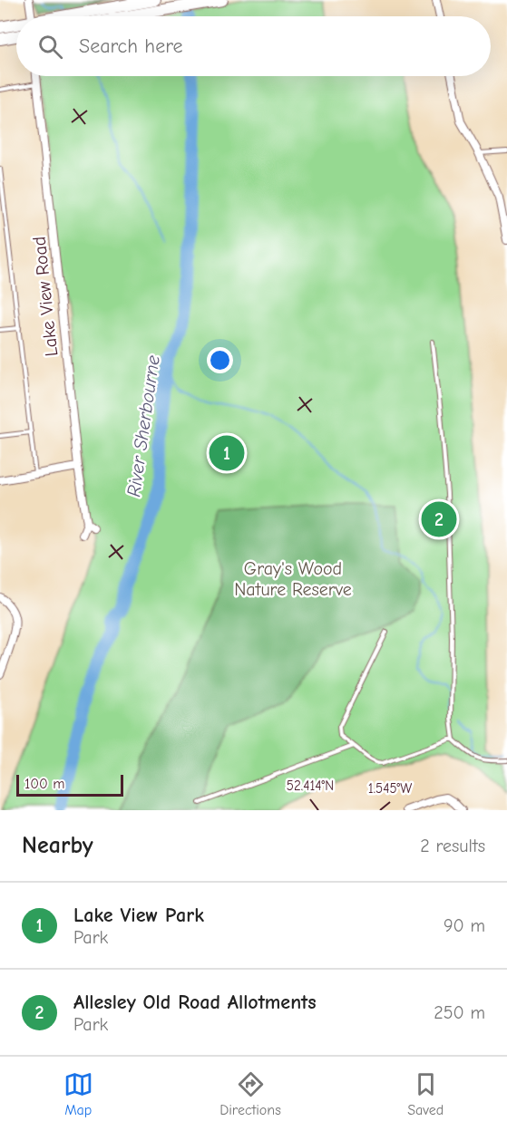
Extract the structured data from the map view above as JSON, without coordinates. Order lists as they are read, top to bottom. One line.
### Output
{"streets":{"street":["Lake View Road"]},"water":["River Sherbourne"],"parks":["Gray's Wood Nature Reserve"],"scale_bar":"100 m","page":{"search":"Search here","pins":["1","2"],"scale":"100 m","heading":["Nearby","2 results"],"list":[{"mark":"1","name":"Lake View Park","note":"Park","value":"90 m"},{"mark":"2","name":"Allesley Old Road Allotments","note":"Park","value":"250 m"}],"nav":["Map","Directions","Saved"]},"coordinates":["52.414°N","1.545°W"]}
